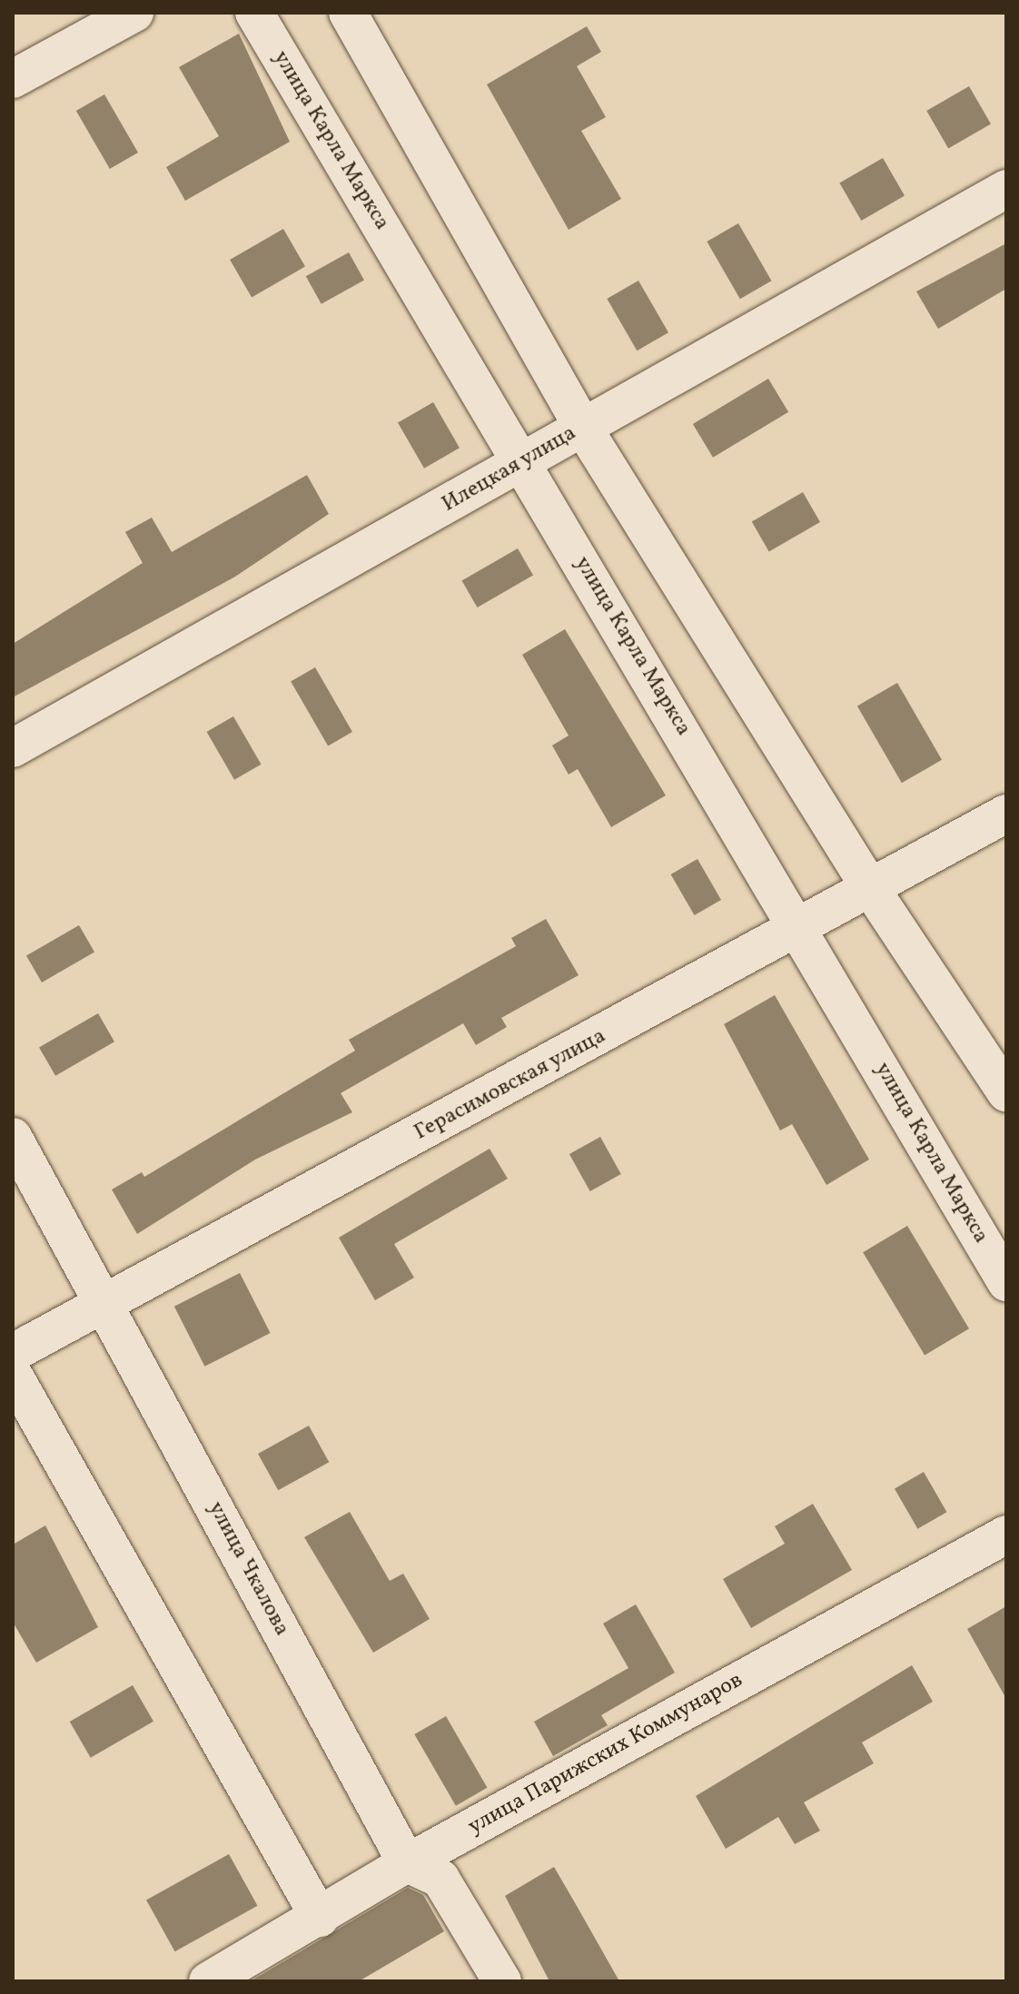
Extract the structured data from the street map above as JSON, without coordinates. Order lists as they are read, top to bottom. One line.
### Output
{"streets":{"street":["улица Карла Маркса","Илецкая улица","Герасимовская улица","улица Чкалова","улица Парижских Коммунаров"]},"crossings":[["улица Карла Маркса","Илецкая улица"],["улица Карла Маркса","Герасимовская улица"],["Герасимовская улица","улица Чкалова"],["улица Чкалова","улица Парижских Коммунаров"]]}
